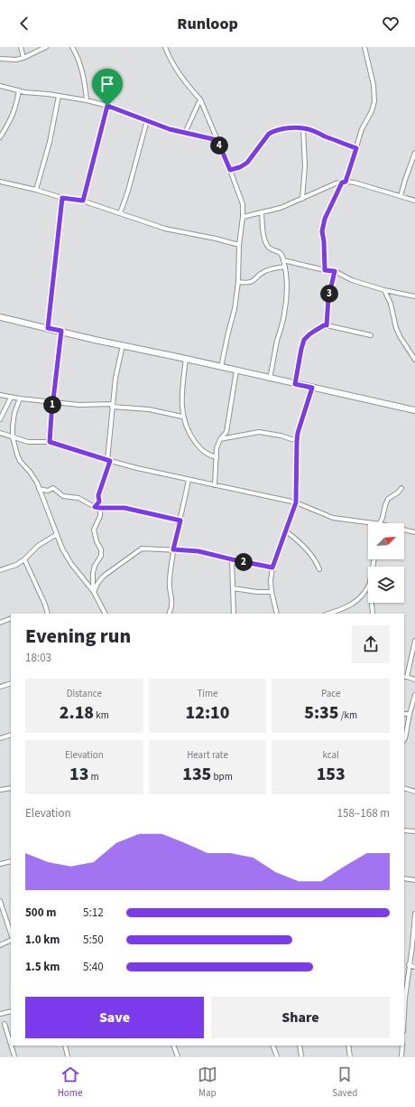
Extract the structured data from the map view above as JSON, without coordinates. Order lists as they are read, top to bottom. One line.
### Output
{"north":"top right","page":{"header":"Runloop","pins":["4","3","1","2"],"heading":["Evening run","18:03"],"stats":[["Distance","2.18 km"],["Time","12:10"],["Pace","5:35 /km"],["Elevation","13 m"],["Heart rate","135 bpm"],["kcal","153"]],"chart":["Elevation","158–168 m"],"list":[{"name":"500 m","note":"5:12"},{"name":"1.0 km","note":"5:50"},{"name":"1.5 km","note":"5:40"}],"buttons":["Save","Share"],"tabs":["Home","Map","Saved"]}}
